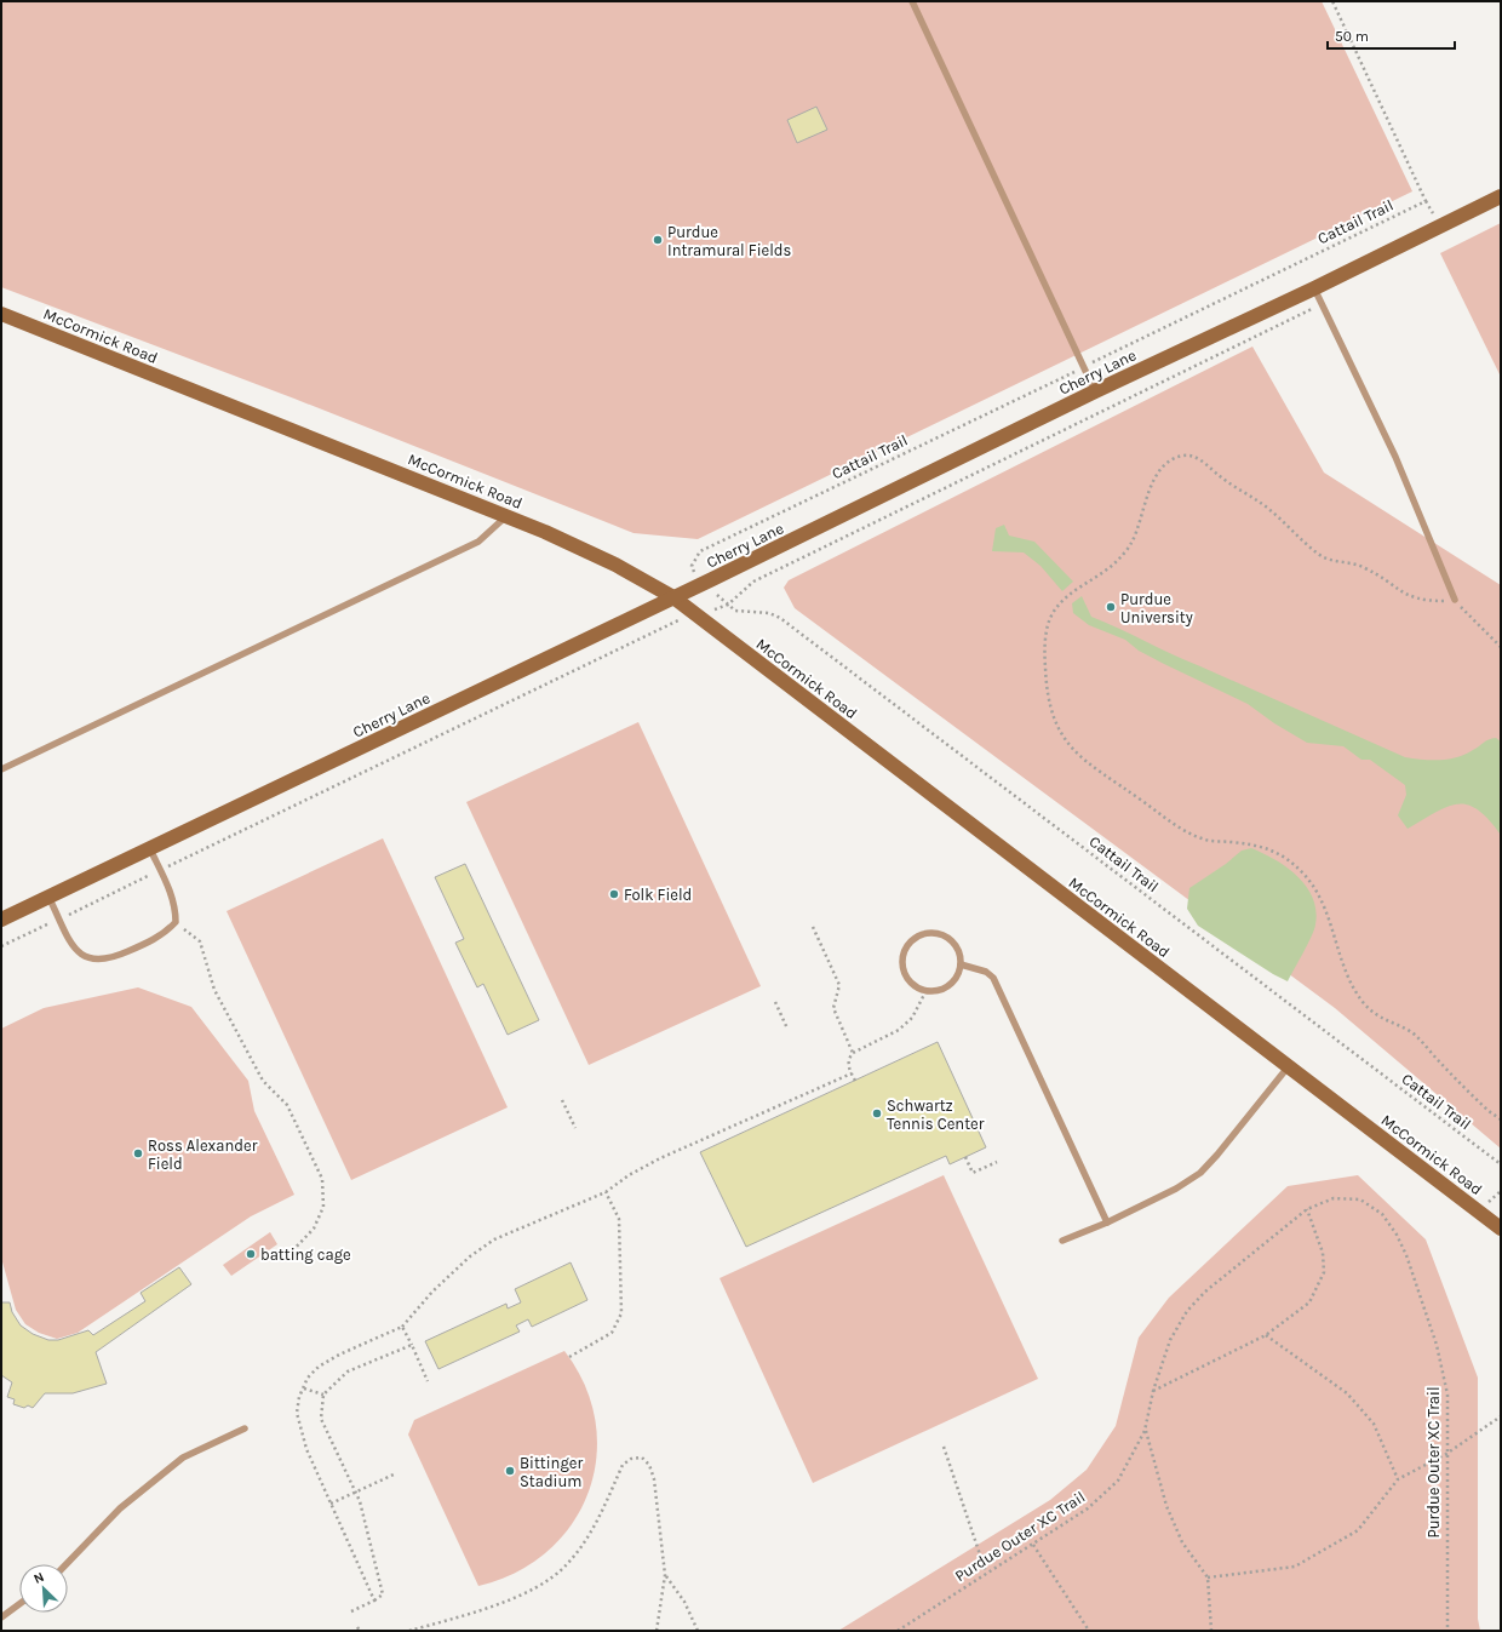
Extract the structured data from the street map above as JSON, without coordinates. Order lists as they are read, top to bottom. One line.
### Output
{"streets":{"street":["McCormick Road","Cherry Lane"],"path":["Cattail Trail","Purdue Outer XC Trail"]},"crossings":[["McCormick Road","Cherry Lane"]],"places":["Purdue Intramural Fields","Purdue University","Folk Field","Schwartz Tennis Center","Ross Alexander Field","batting cage","Bittinger Stadium"],"scale_bar":"50 m","north":"top left"}
